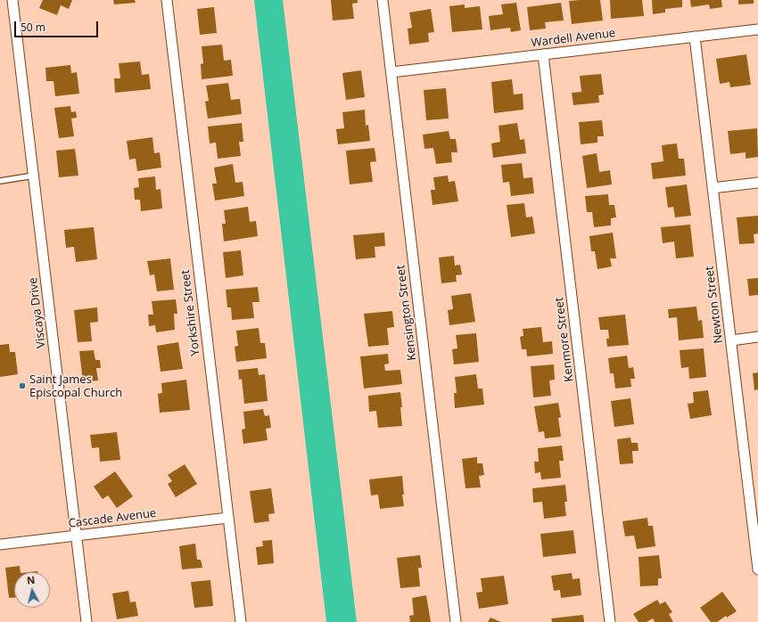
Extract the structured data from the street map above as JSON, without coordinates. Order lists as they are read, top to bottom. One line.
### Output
{"streets":{"street":["Wardell Avenue","Newton Street","Viscaya Drive","Yorkshire Street","Kensington Street","Kenmore Street","Cascade Avenue"]},"crossings":[["Wardell Avenue","Newton Street"],["Wardell Avenue","Kensington Street"],["Wardell Avenue","Kenmore Street"],["Viscaya Drive","Cascade Avenue"],["Yorkshire Street","Cascade Avenue"]],"places":["Saint James Episcopal Church"],"scale_bar":"50 m","north":"top"}
